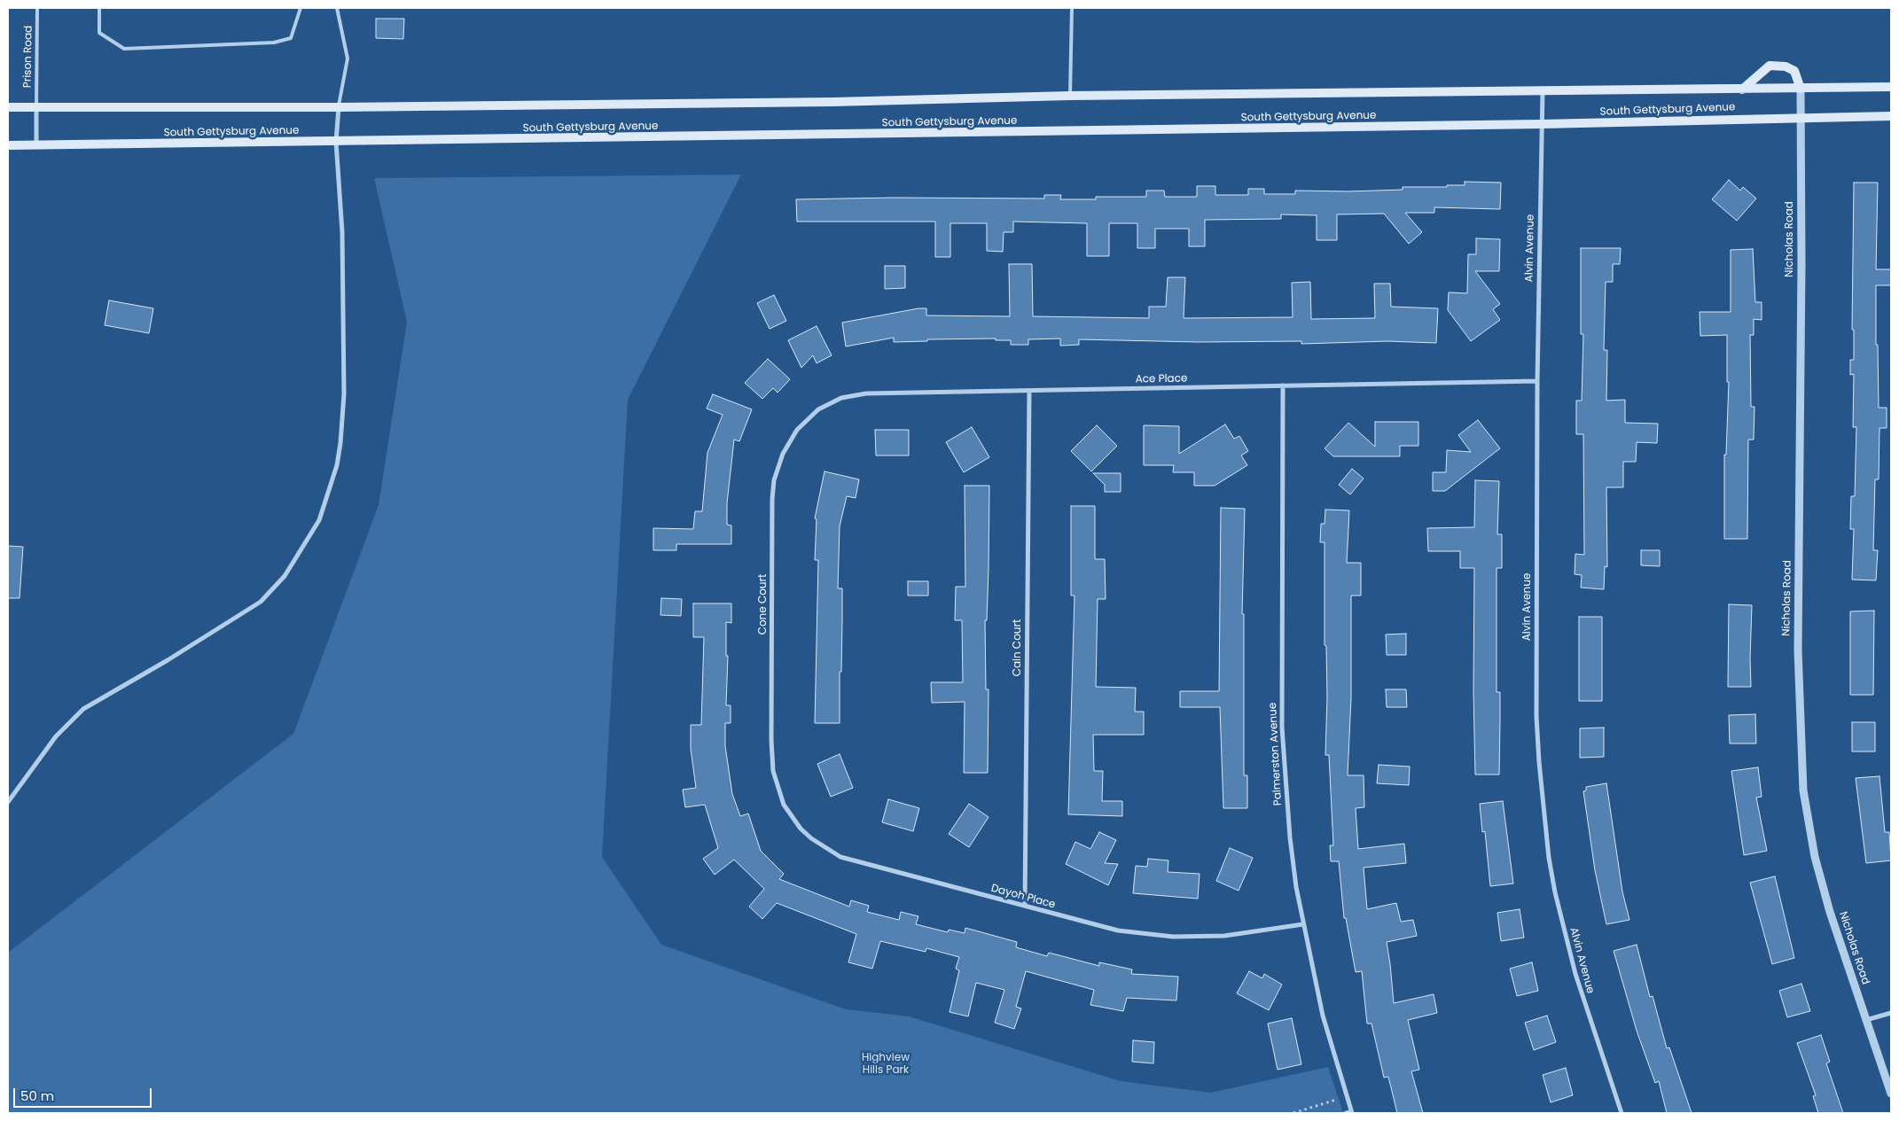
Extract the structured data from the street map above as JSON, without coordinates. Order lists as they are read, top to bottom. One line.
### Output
{"streets":{"main road":["South Gettysburg Avenue"],"street":["Nicholas Road","Alvin Avenue","Ace Place","Cone Court","Cain Court","Palmerston Avenue","Dayoh Place"],"lane":["Prison Road"]},"crossings":[["Prison Road","South Gettysburg Avenue"],["South Gettysburg Avenue","Nicholas Road"],["South Gettysburg Avenue","Alvin Avenue"],["Alvin Avenue","Ace Place"],["Ace Place","Cone Court"],["Ace Place","Cain Court"],["Ace Place","Palmerston Avenue"],["Cone Court","Dayoh Place"],["Cain Court","Dayoh Place"],["Palmerston Avenue","Dayoh Place"]],"parks":["Highview Hills Park"],"scale_bar":"50 m"}
